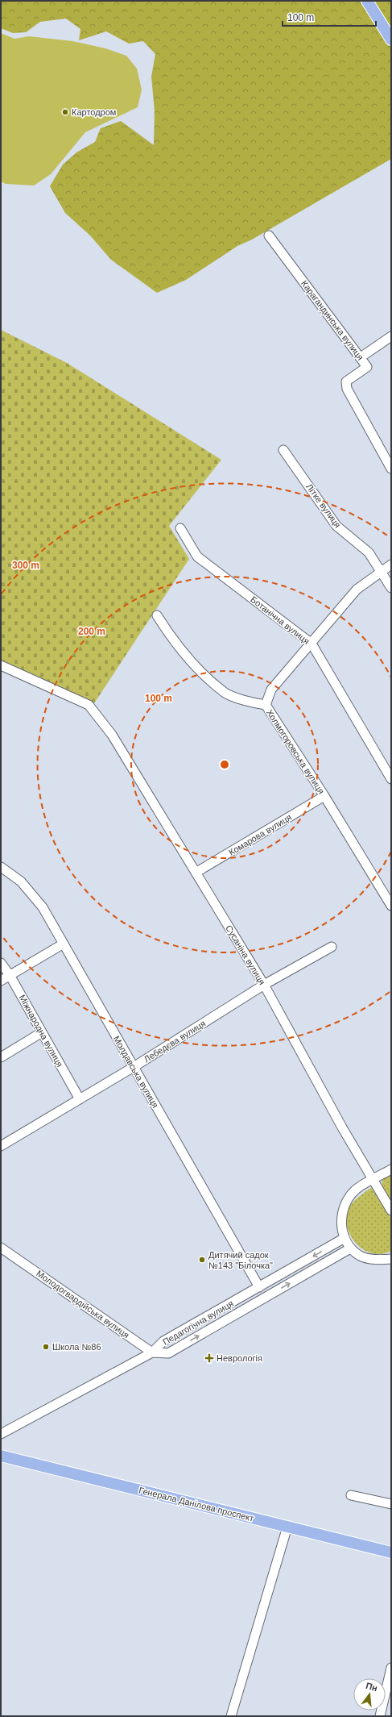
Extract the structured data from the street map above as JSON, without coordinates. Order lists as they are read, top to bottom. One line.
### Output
{"streets":{"main road":["Генерала Данілова проспект"],"street":["Карагандинська вулиця","Літке вулиця","Ботанічна вулиця","Холмогоровська вулиця","Комарова вулиця","Сусаніна вулиця","Міжнародна вулиця","Лебедєва вулиця","Молдавська вулиця","Молодогвардійська вулиця","Педагогічна вулиця"]},"crossings":[["Холмогоровська вулиця","Комарова вулиця"],["Комарова вулиця","Сусаніна вулиця"],["Сусаніна вулиця","Лебедєва вулиця"],["Міжнародна вулиця","Лебедєва вулиця"],["Лебедєва вулиця","Молдавська вулиця"],["Молдавська вулиця","Педагогічна вулиця"],["Молодогвардійська вулиця","Педагогічна вулиця"]],"places":{"other":["Картодром","Дитячий садок №143 \"Білочка\"","Школа №86"],"health":["Неврологія"]},"scale_bar":"100 m","north":"top","rings":["300 m","200 m","100 m"]}
